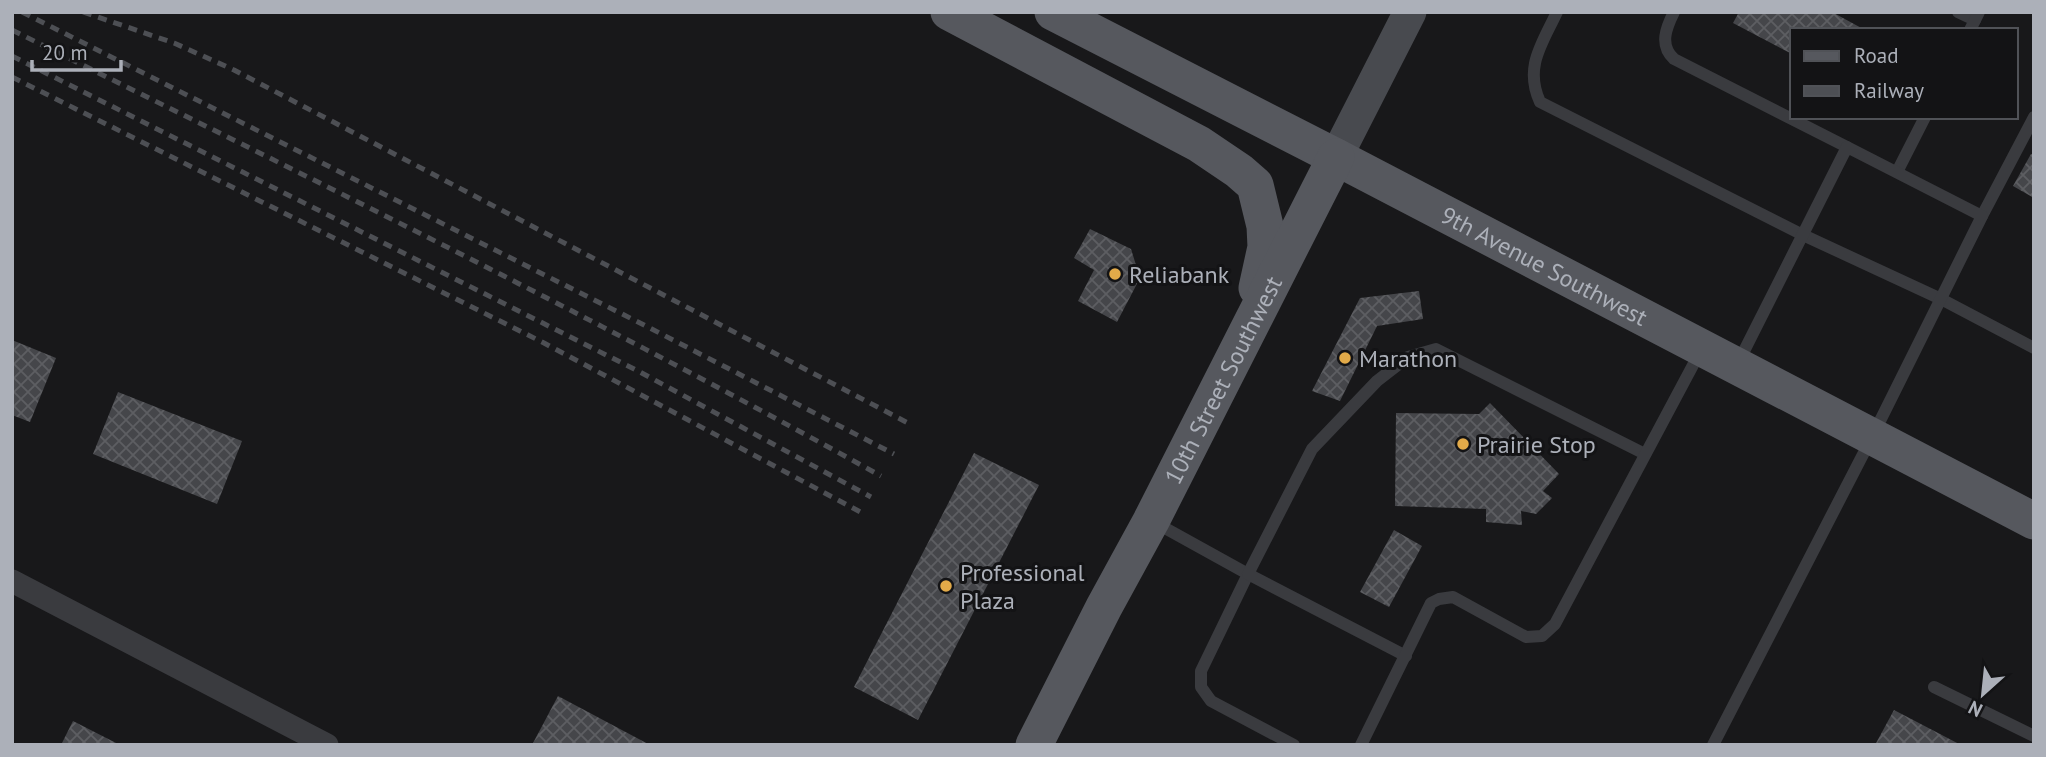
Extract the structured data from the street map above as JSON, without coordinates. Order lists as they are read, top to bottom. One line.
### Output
{"streets":{"main road":["9th Avenue Southwest","10th Street Southwest"]},"crossings":[["9th Avenue Southwest","10th Street Southwest"]],"places":["Reliabank","Marathon","Prairie Stop","Professional Plaza"],"legend":["Road","Railway"],"scale_bar":"20 m","north":"bottom left"}
